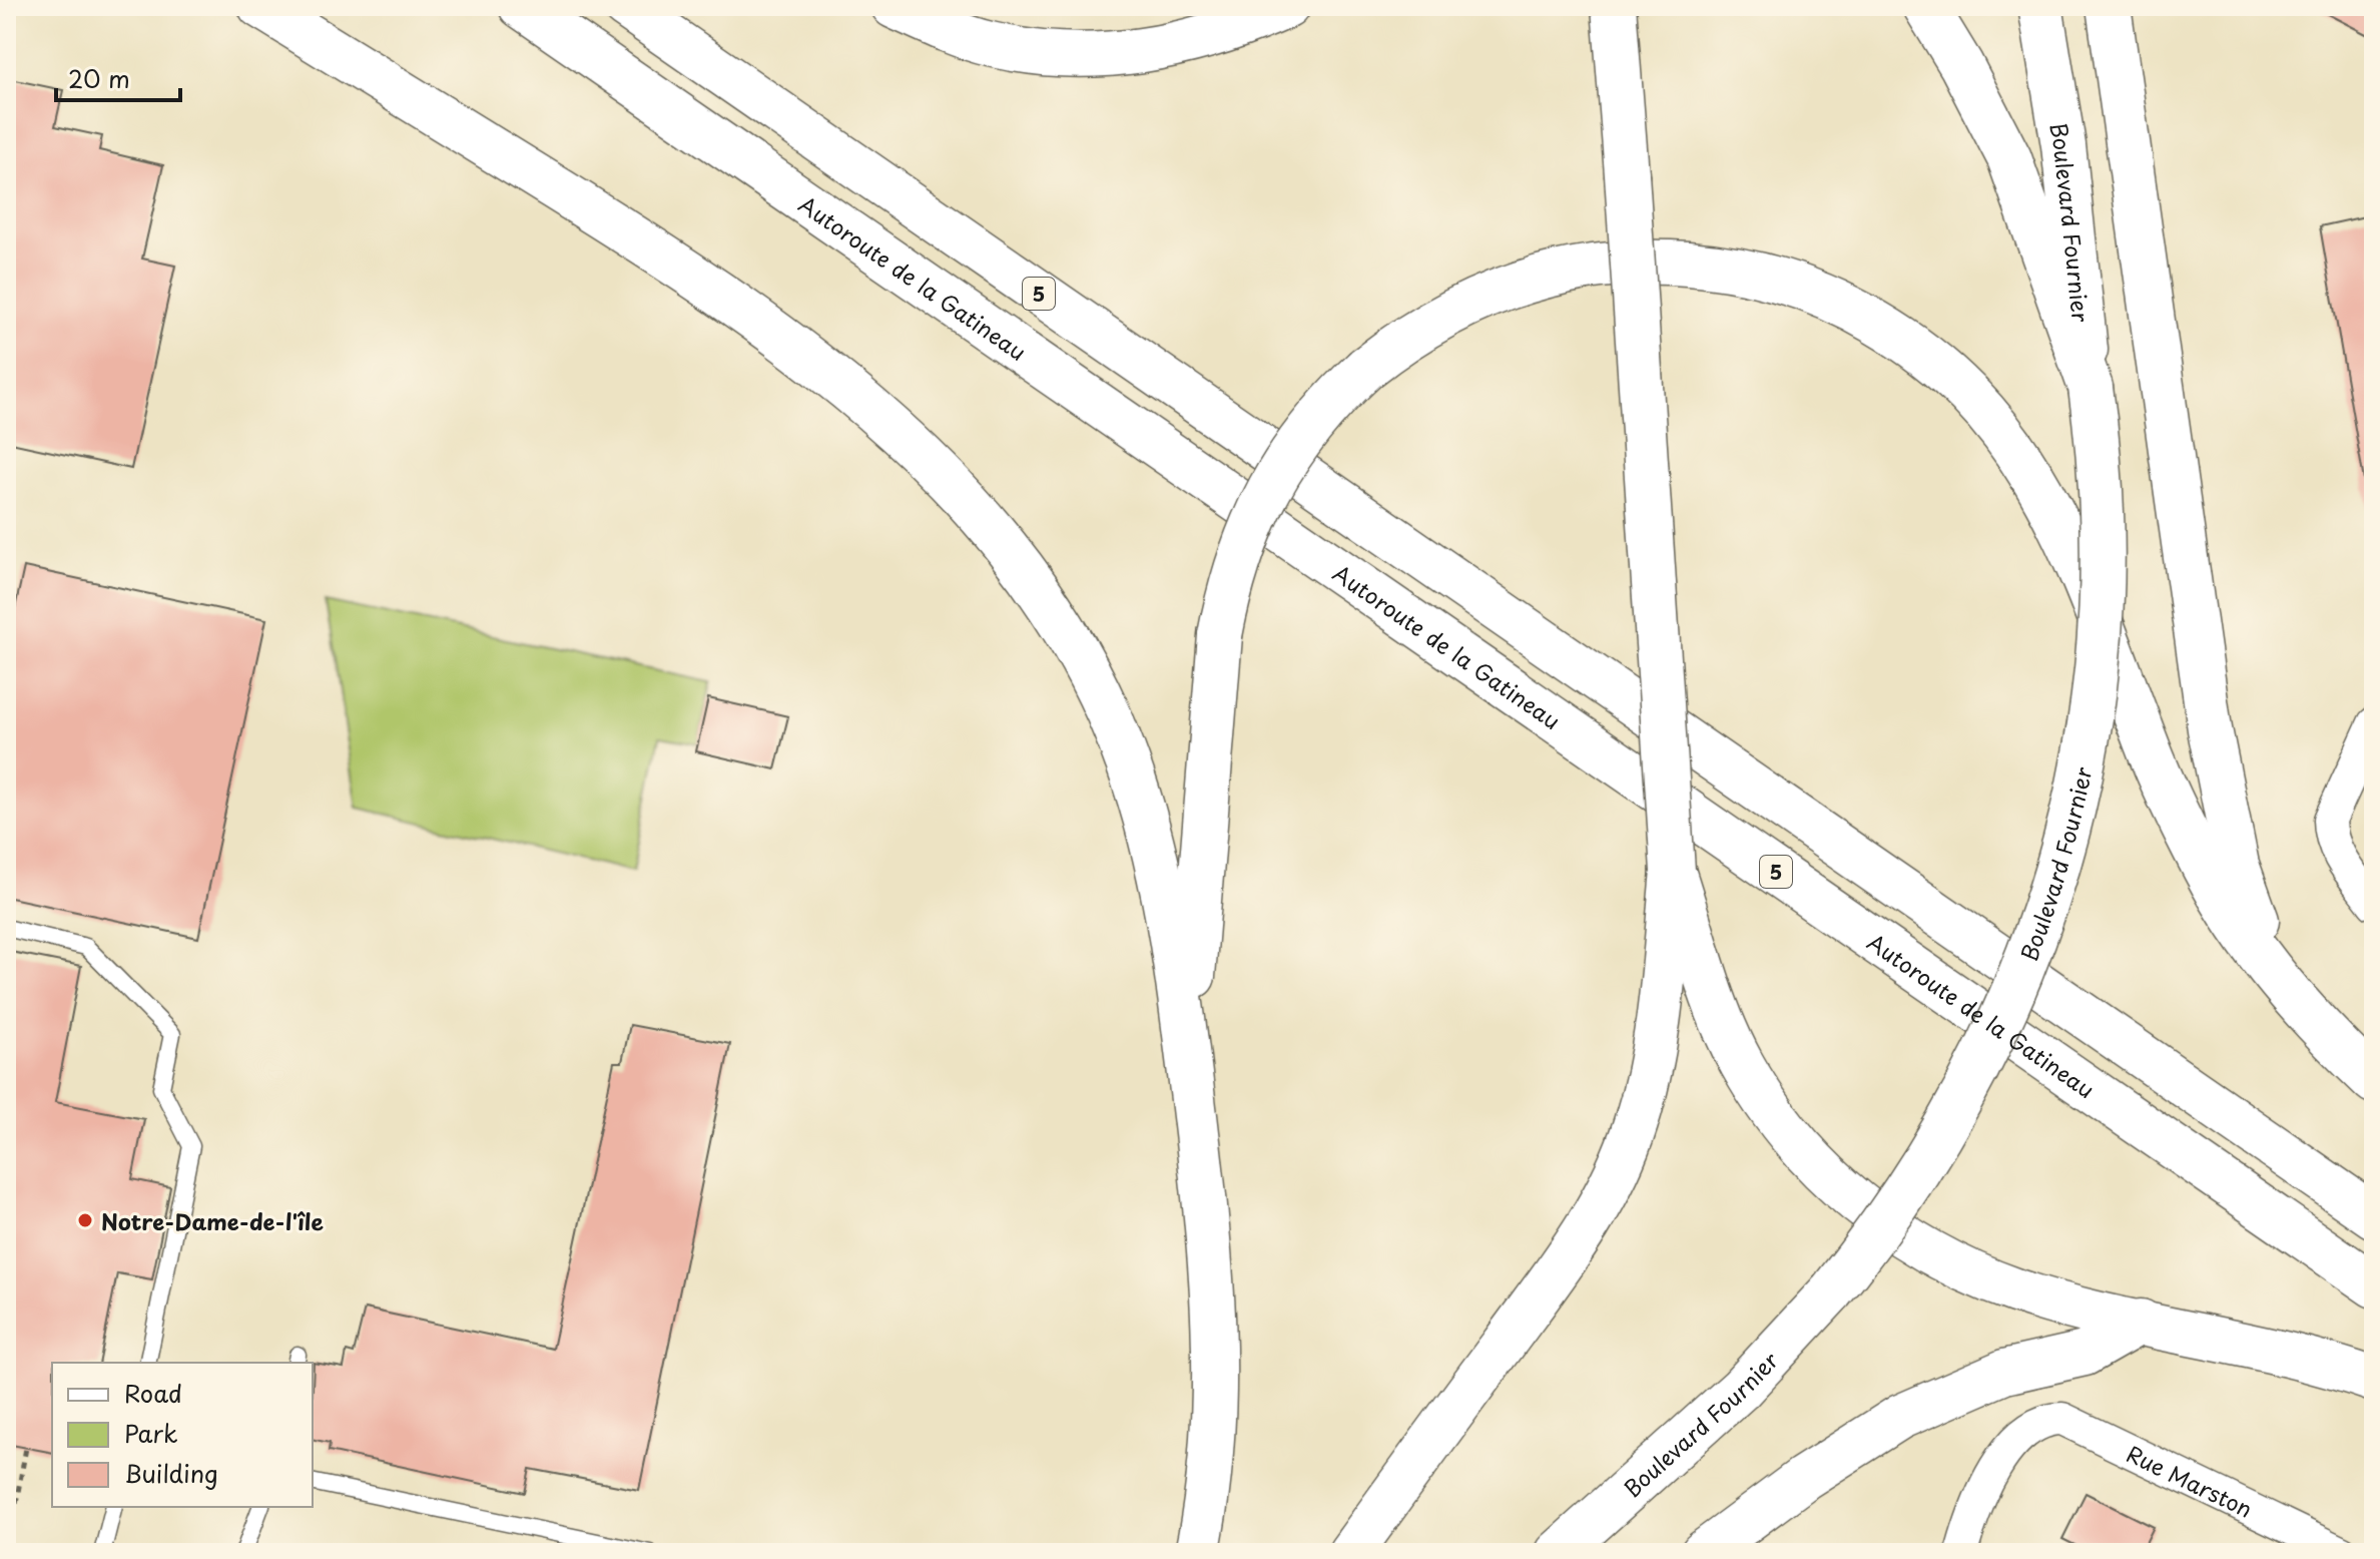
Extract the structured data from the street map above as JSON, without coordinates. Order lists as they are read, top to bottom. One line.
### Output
{"streets":{"main road":["Boulevard Fournier","Autoroute de la Gatineau","5"],"street":["Rue Marston"]},"places":["Notre-Dame-de-l'île"],"legend":["Road","Park","Building"],"scale_bar":"20 m"}
